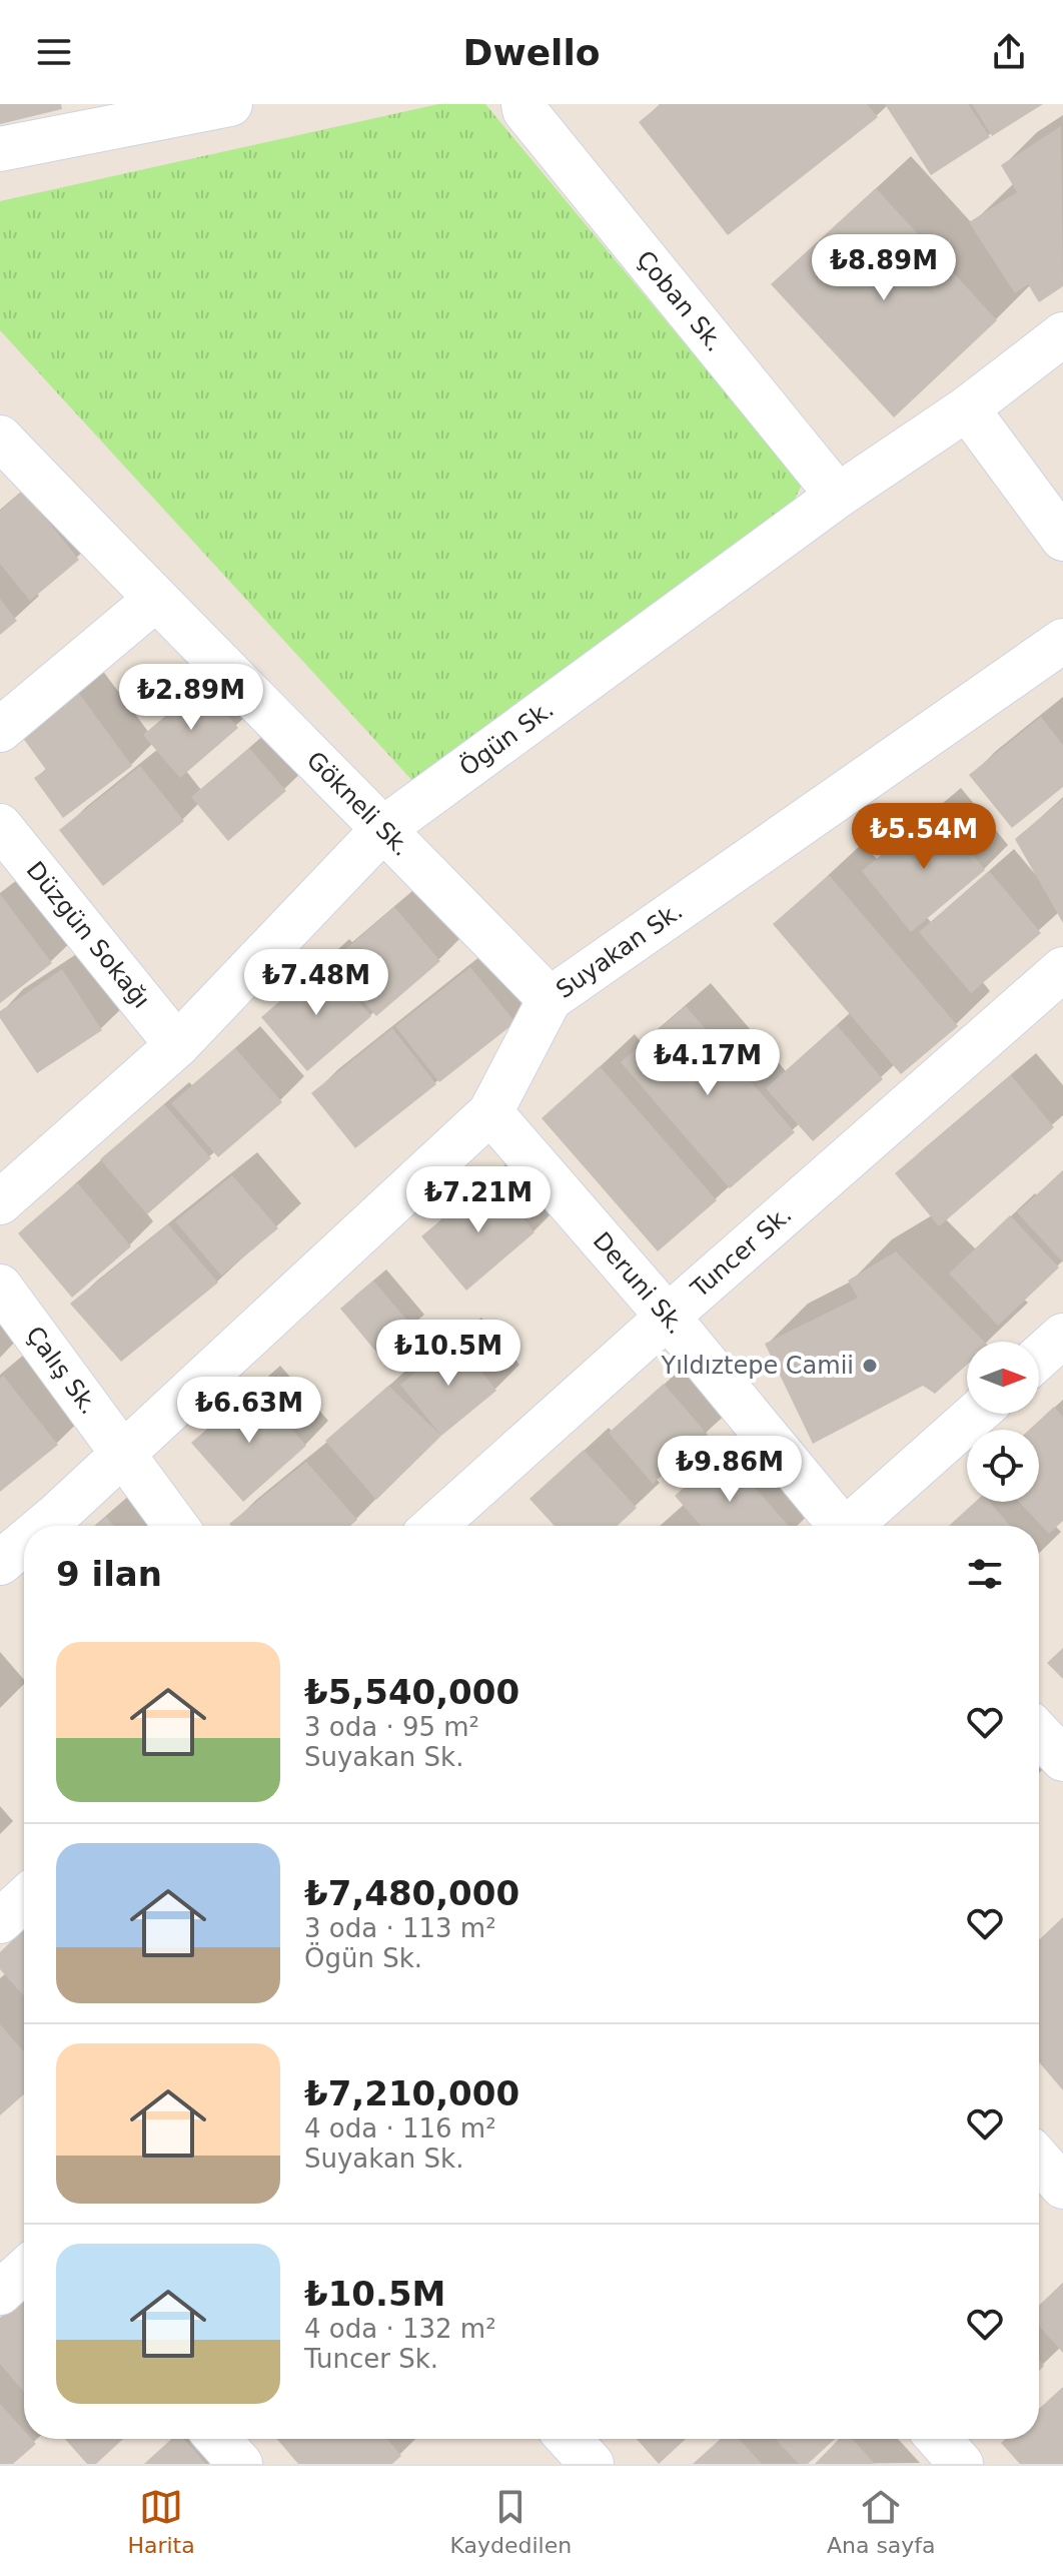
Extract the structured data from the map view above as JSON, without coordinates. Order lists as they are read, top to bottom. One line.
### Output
{"streets":{"street":["Çoban Sk.","Ögün Sk.","Gökneli Sk.","Düzgün Sokağı","Suyakan Sk.","Tuncer Sk.","Deruni Sk.","Çalış Sk."]},"crossings":[["Çoban Sk.","Ögün Sk."],["Ögün Sk.","Gökneli Sk."],["Ögün Sk.","Düzgün Sokağı"],["Gökneli Sk.","Suyakan Sk."],["Suyakan Sk.","Deruni Sk."],["Suyakan Sk.","Çalış Sk."],["Tuncer Sk.","Deruni Sk."]],"places":["Yıldıztepe Camii"],"north":"right","page":{"header":"Dwello","price":["₺8.89M","₺2.89M","₺5.54M","₺7.48M","₺4.17M","₺7.21M","₺10.5M","₺6.63M","₺9.86M"],"heading":"9 ilan","list":[{"name":"₺5,540,000","note":"3 oda · 95 m² · Suyakan Sk."},{"name":"₺7,480,000","note":"3 oda · 113 m² · Ögün Sk."},{"name":"₺7,210,000","note":"4 oda · 116 m² · Suyakan Sk."},{"name":"₺10.5M","note":"4 oda · 132 m² · Tuncer Sk."}],"tabs":["Harita","Kaydedilen","Ana sayfa"]}}
